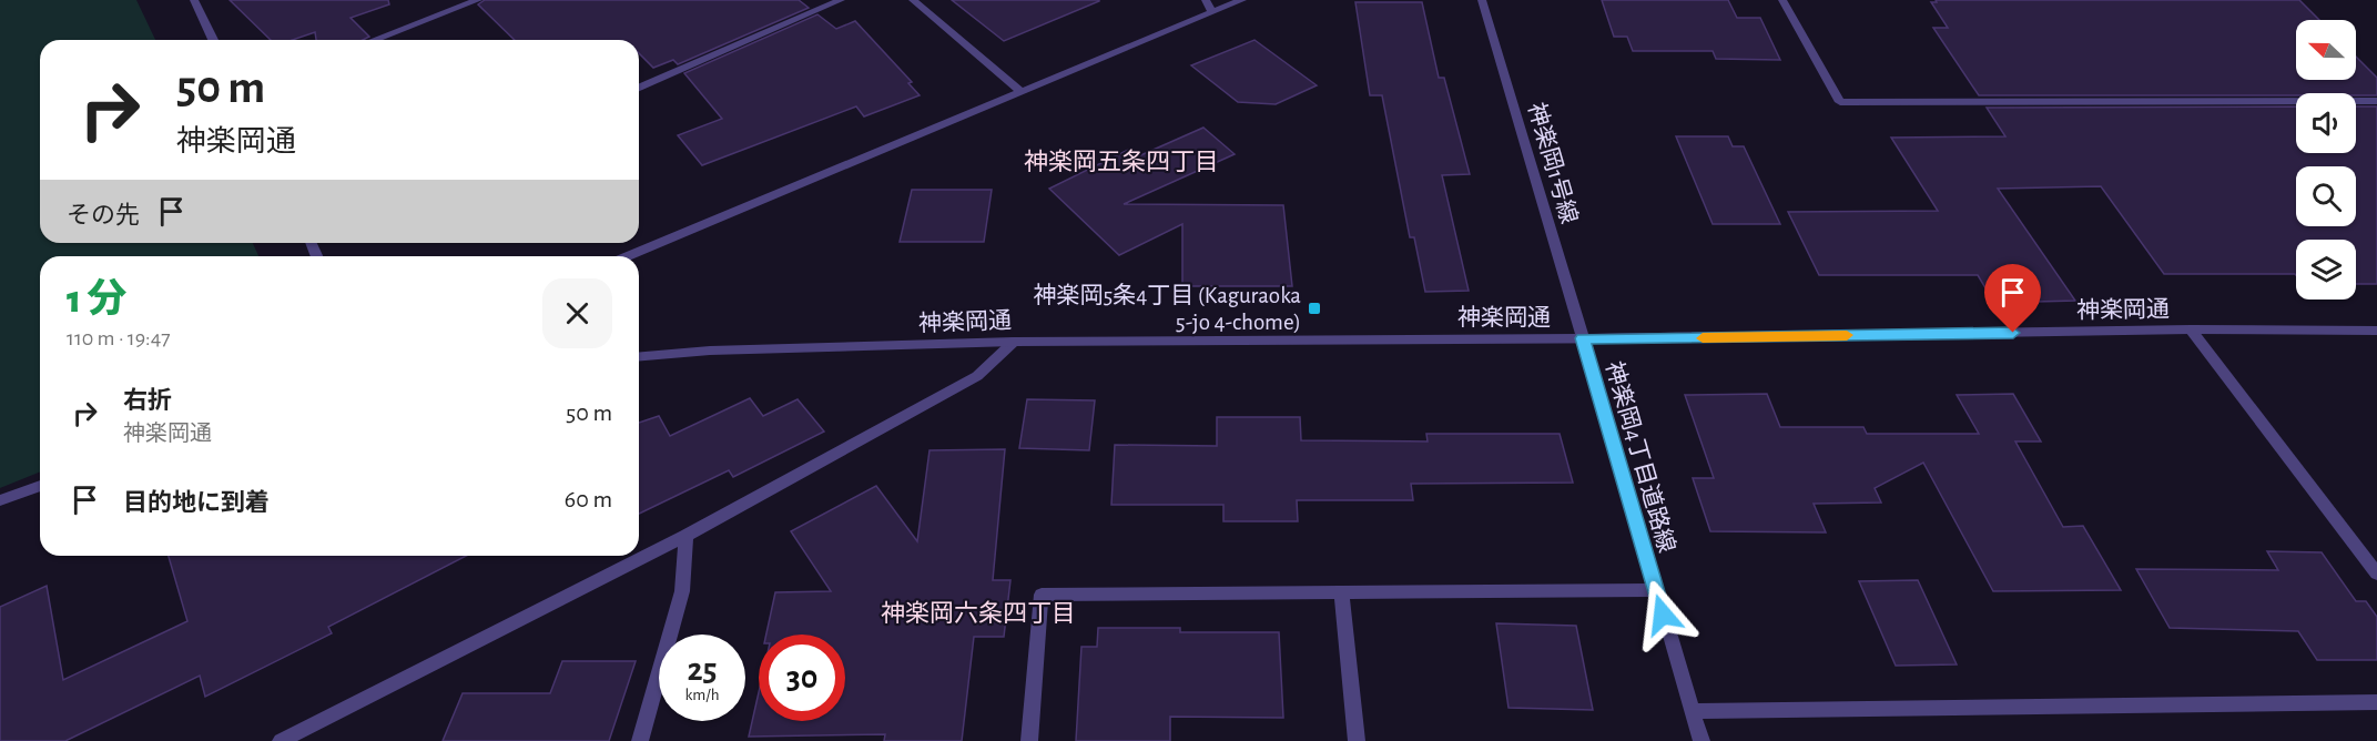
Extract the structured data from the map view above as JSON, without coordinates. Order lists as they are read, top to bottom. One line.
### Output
{"streets":{"street":["神楽岡1号線","神楽岡通","神楽岡4丁目道路線"]},"crossings":[["神楽岡1号線","神楽岡通"],["神楽岡1号線","神楽岡4丁目道路線"],["神楽岡通","神楽岡4丁目道路線"]],"districts":["神楽岡五条四丁目","神楽岡六条四丁目"],"places":{"transit":["神楽岡5条4丁目 (Kaguraoka 5-jo 4-chome)"]},"north":"left","page":{"turn":["50 m","神楽岡通"],"then":"その先","heading":["1 分","110 m · 19:47"],"list":[{"name":"右折","note":"神楽岡通","value":"50 m"},{"name":"目的地に到着","value":"60 m"}],"speed":"25 km/h","limit":"30"}}
